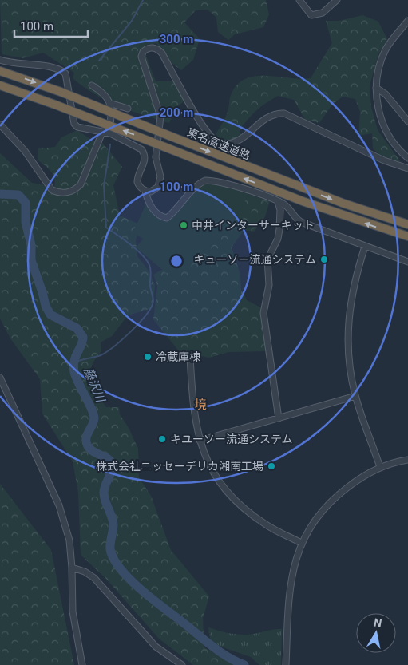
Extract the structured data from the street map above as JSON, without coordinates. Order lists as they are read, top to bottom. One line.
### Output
{"streets":{"highway":["東名高速道路"]},"districts":["境"],"water":["藤沢川"],"places":["中井インターサーキット","キューソー流通システム","冷蔵庫棟","キユーソー流通システム","株式会社ニッセーデリカ湘南工場"],"scale_bar":"100 m","north":"top","rings":["300 m","200 m","100 m"]}
